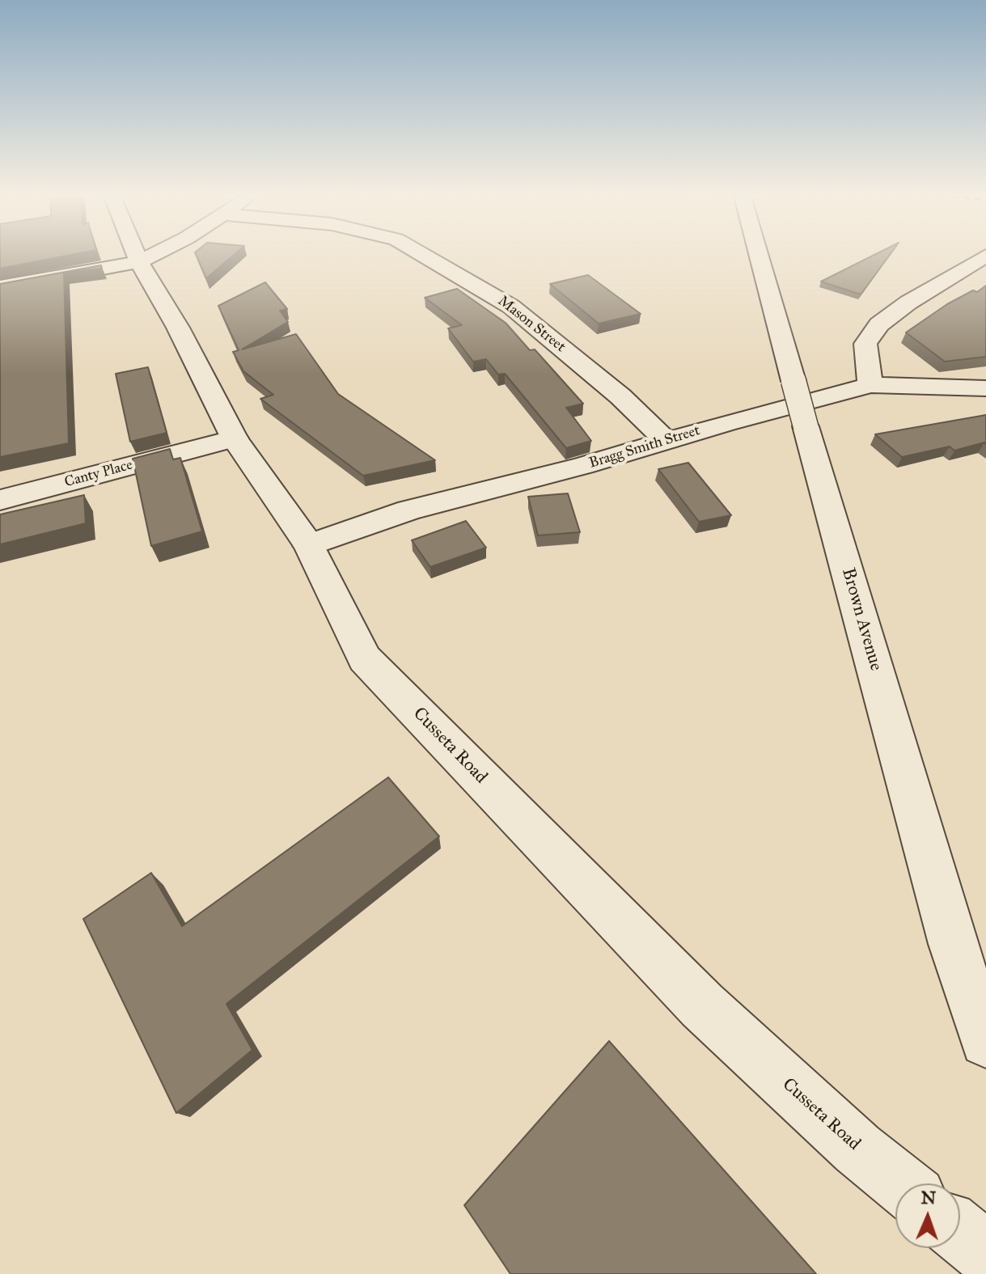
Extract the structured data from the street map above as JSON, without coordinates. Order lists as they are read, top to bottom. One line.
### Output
{"streets":{"street":["Mason Street","Bragg Smith Street","Canty Place","Brown Avenue","Cusseta Road"]},"crossings":[["Mason Street","Bragg Smith Street"],["Bragg Smith Street","Cusseta Road"],["Canty Place","Cusseta Road"]],"north":"top"}
